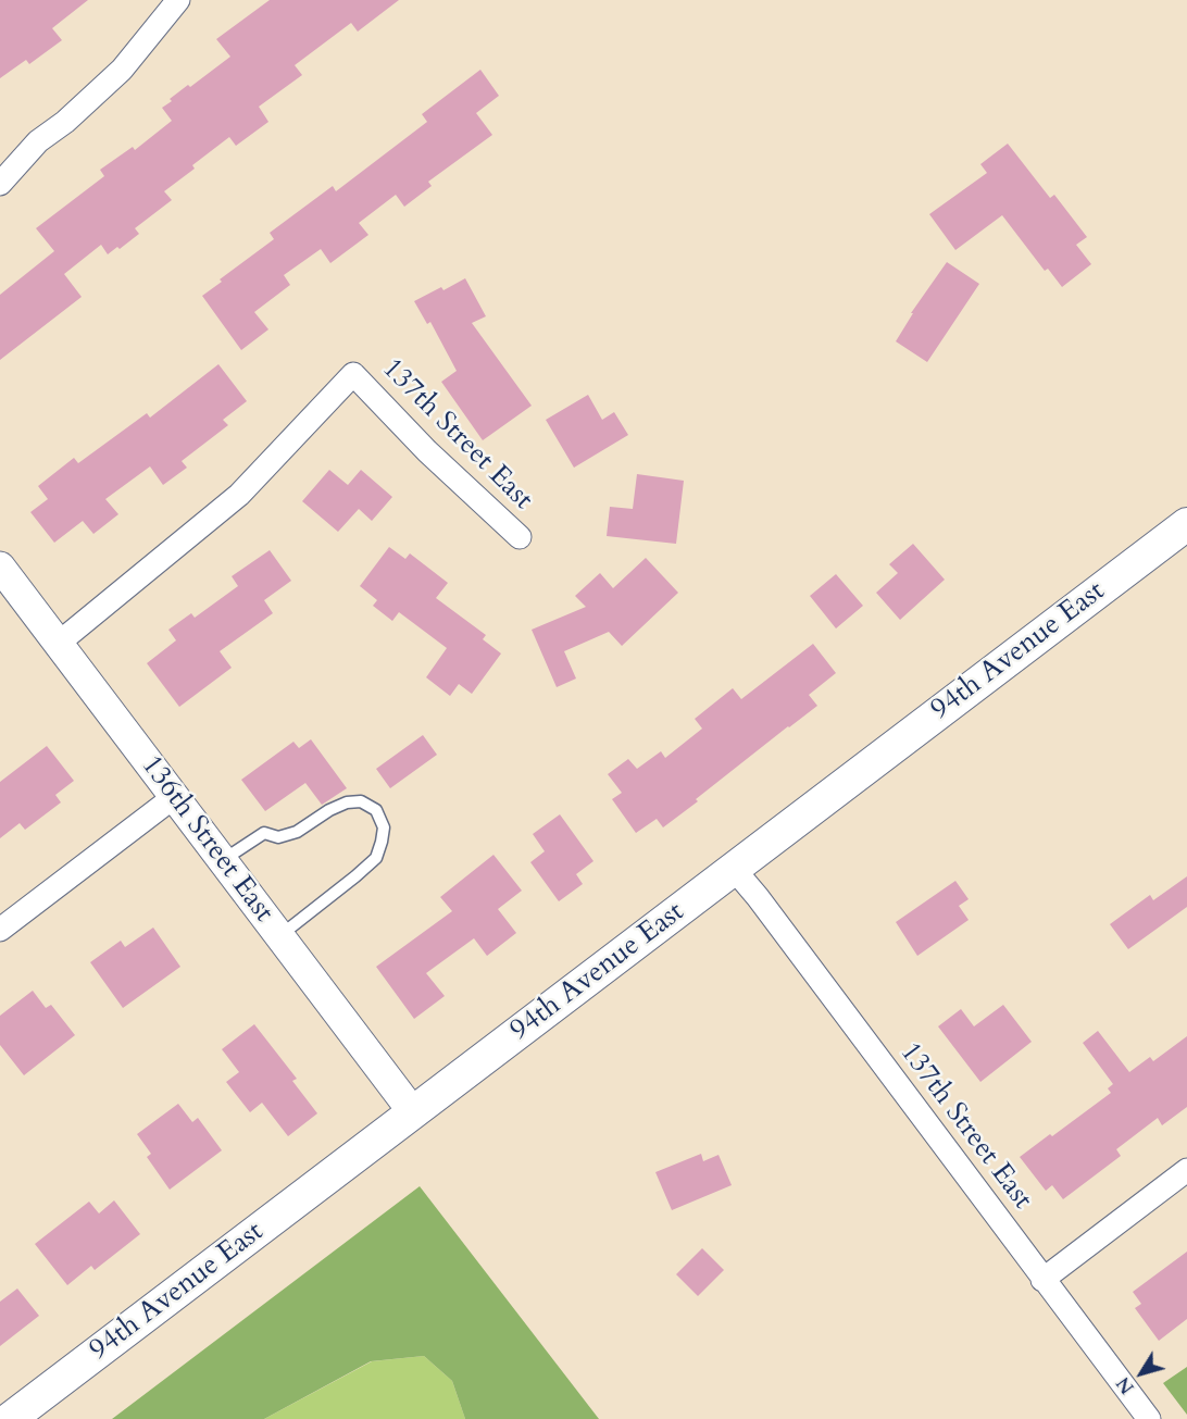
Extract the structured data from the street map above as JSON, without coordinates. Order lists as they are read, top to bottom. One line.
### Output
{"streets":{"main road":["94th Avenue East"],"street":["137th Street East","136th Street East"]},"crossings":[["137th Street East","94th Avenue East"],["137th Street East","136th Street East"],["94th Avenue East","136th Street East"]],"north":"bottom left"}
